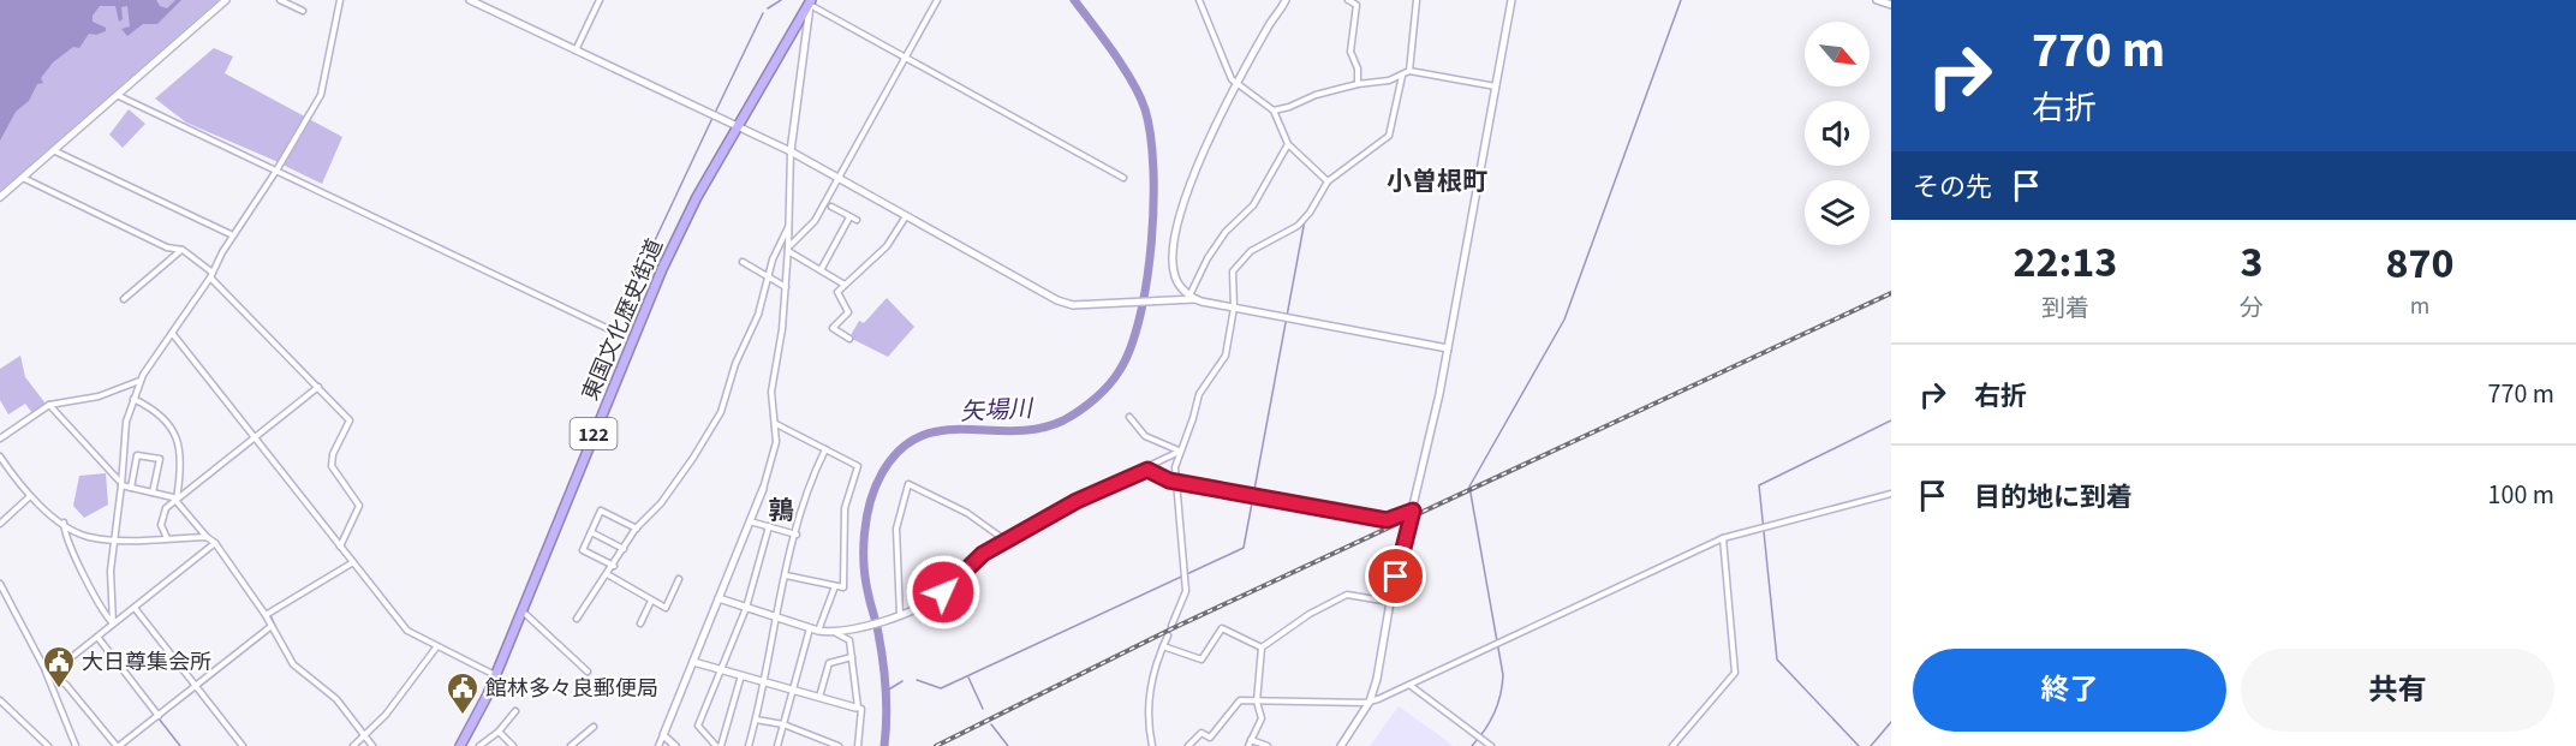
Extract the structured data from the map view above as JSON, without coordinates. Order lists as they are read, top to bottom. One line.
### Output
{"streets":{"highway":["東国文化歴史街道","122"]},"districts":["小曽根町","鶉"],"water":["矢場川"],"places":{"public building":["大日尊集会所","館林多々良郵便局"]},"north":"bottom right","page":{"turn":["770 m","右折"],"then":"その先","eta":["22:13","到着","3","分","870","m"],"list":[{"name":"右折","value":"770 m"},{"name":"目的地に到着","value":"100 m"}],"buttons":["終了","共有"]}}
